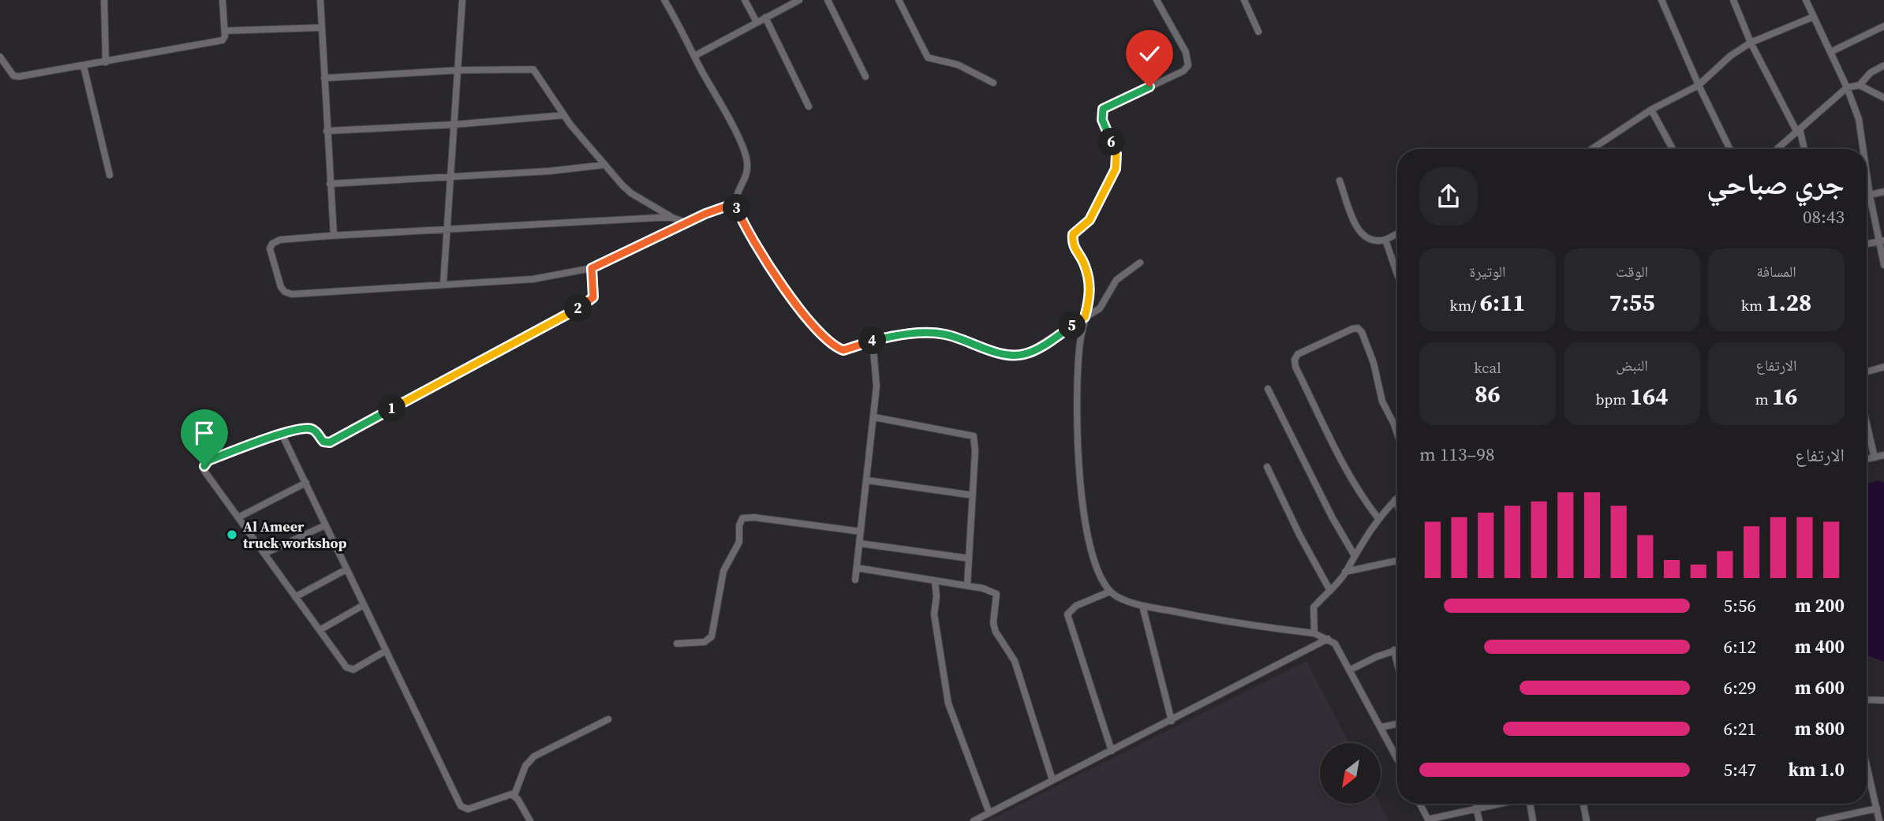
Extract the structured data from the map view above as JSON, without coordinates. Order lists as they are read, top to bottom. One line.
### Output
{"places":["Al Ameer truck workshop"],"north":"bottom left","page":{"pins":["6","3","2","5","4","1"],"heading":["جري صباحي","08:43"],"stats":[["المسافة","1.28 km"],["الوقت","7:55"],["الوتيرة","6:11 /km"],["الارتفاع","16 m"],["النبض","164 bpm"],["kcal","86"]],"chart":["الارتفاع","98–113 m"],"list":[{"name":"200 m","note":"5:56"},{"name":"400 m","note":"6:12"},{"name":"600 m","note":"6:29"},{"name":"800 m","note":"6:21"},{"name":"1.0 km","note":"5:47"}]}}
